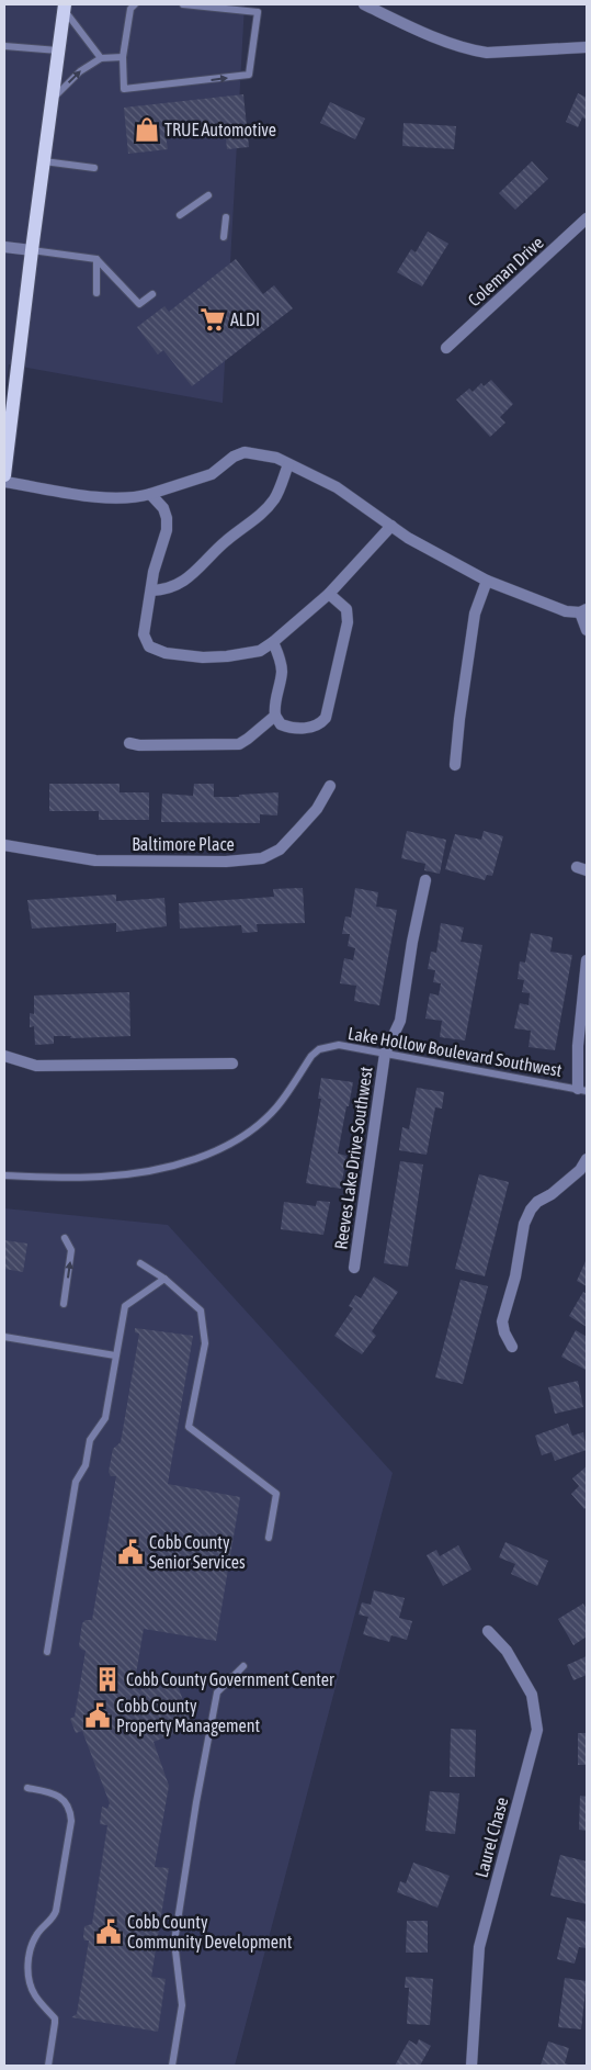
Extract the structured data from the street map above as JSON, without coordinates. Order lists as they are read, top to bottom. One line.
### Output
{"streets":{"street":["Coleman Drive","Baltimore Place","Reeves Lake Drive Southwest","Laurel Chase"],"lane":["Lake Hollow Boulevard Southwest"]},"crossings":[["Lake Hollow Boulevard Southwest","Reeves Lake Drive Southwest"]],"places":{"shop":["TRUE Automotive"],"supermarket":["ALDI"],"public building":["Cobb County Senior Services","Cobb County Property Management","Cobb County Community Development"],"building":["Cobb County Government Center"]}}
